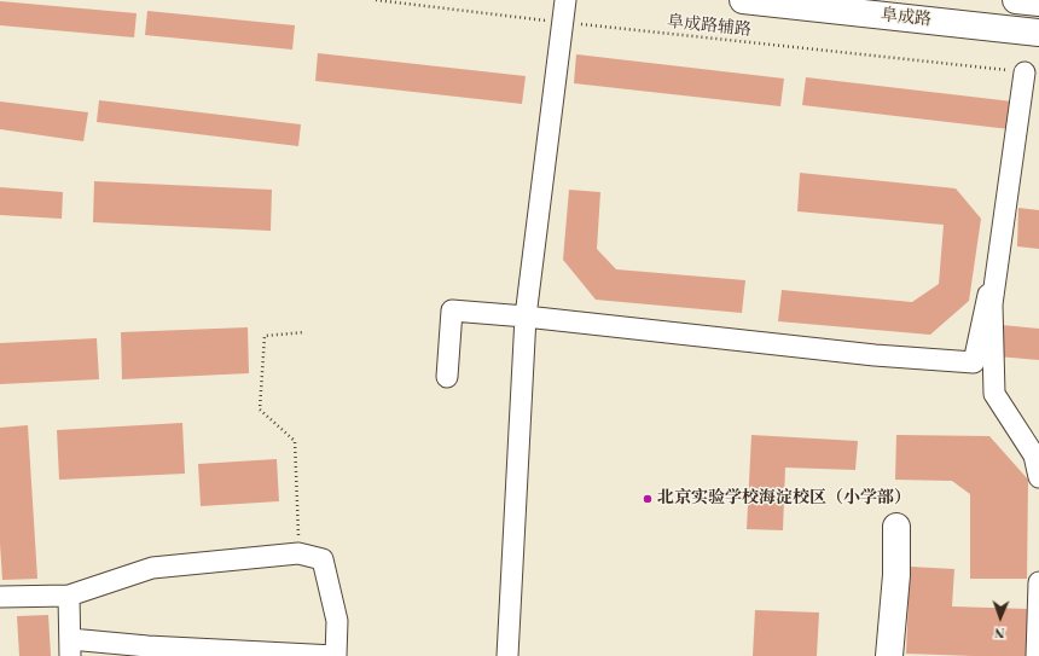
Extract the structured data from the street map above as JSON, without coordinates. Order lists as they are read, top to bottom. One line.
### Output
{"streets":{"main road":["阜成路"],"path":["阜成路辅路"]},"places":["北京实验学校海淀校区（小学部）"],"north":"bottom"}
